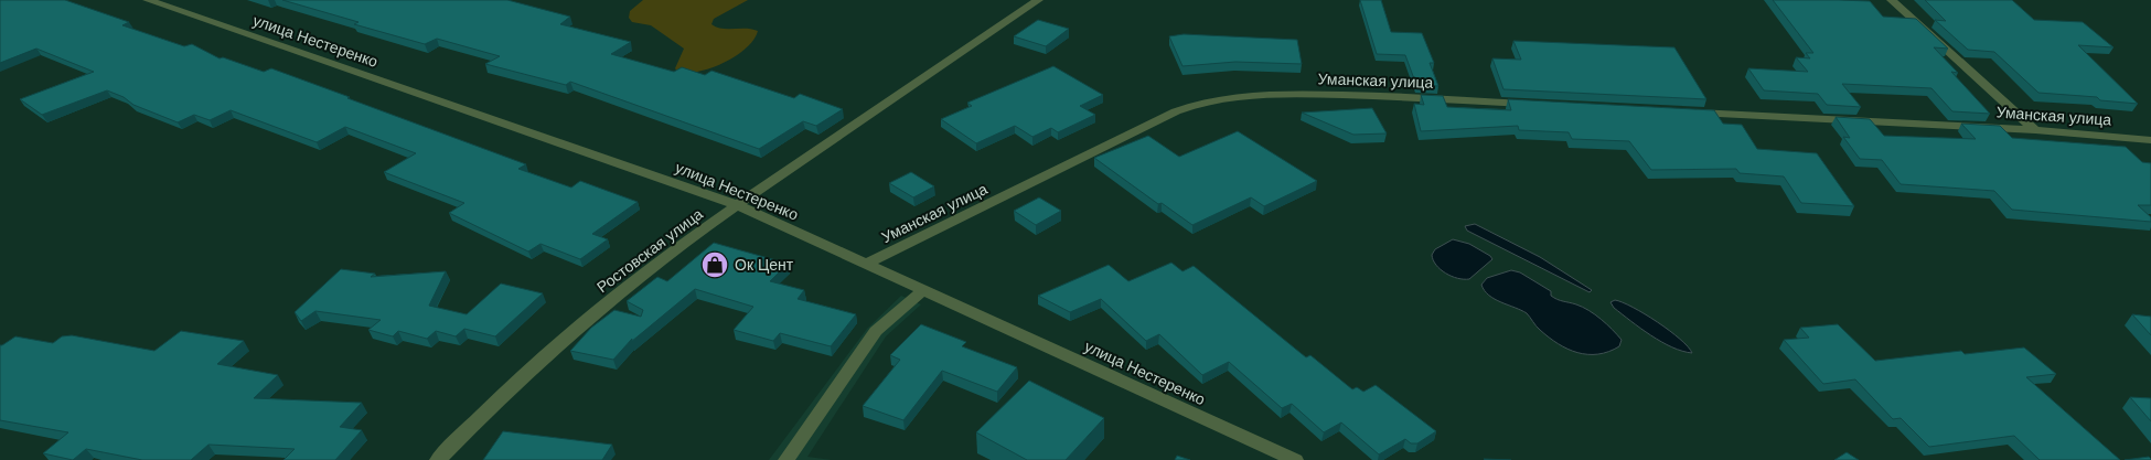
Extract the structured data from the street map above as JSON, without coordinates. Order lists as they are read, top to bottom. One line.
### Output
{"streets":{"street":["улица Нестеренко","Уманская улица","Ростовская улица"]},"crossings":[["улица Нестеренко","Уманская улица"],["улица Нестеренко","Ростовская улица"]],"places":{"shop":["Ок Цент"]}}
